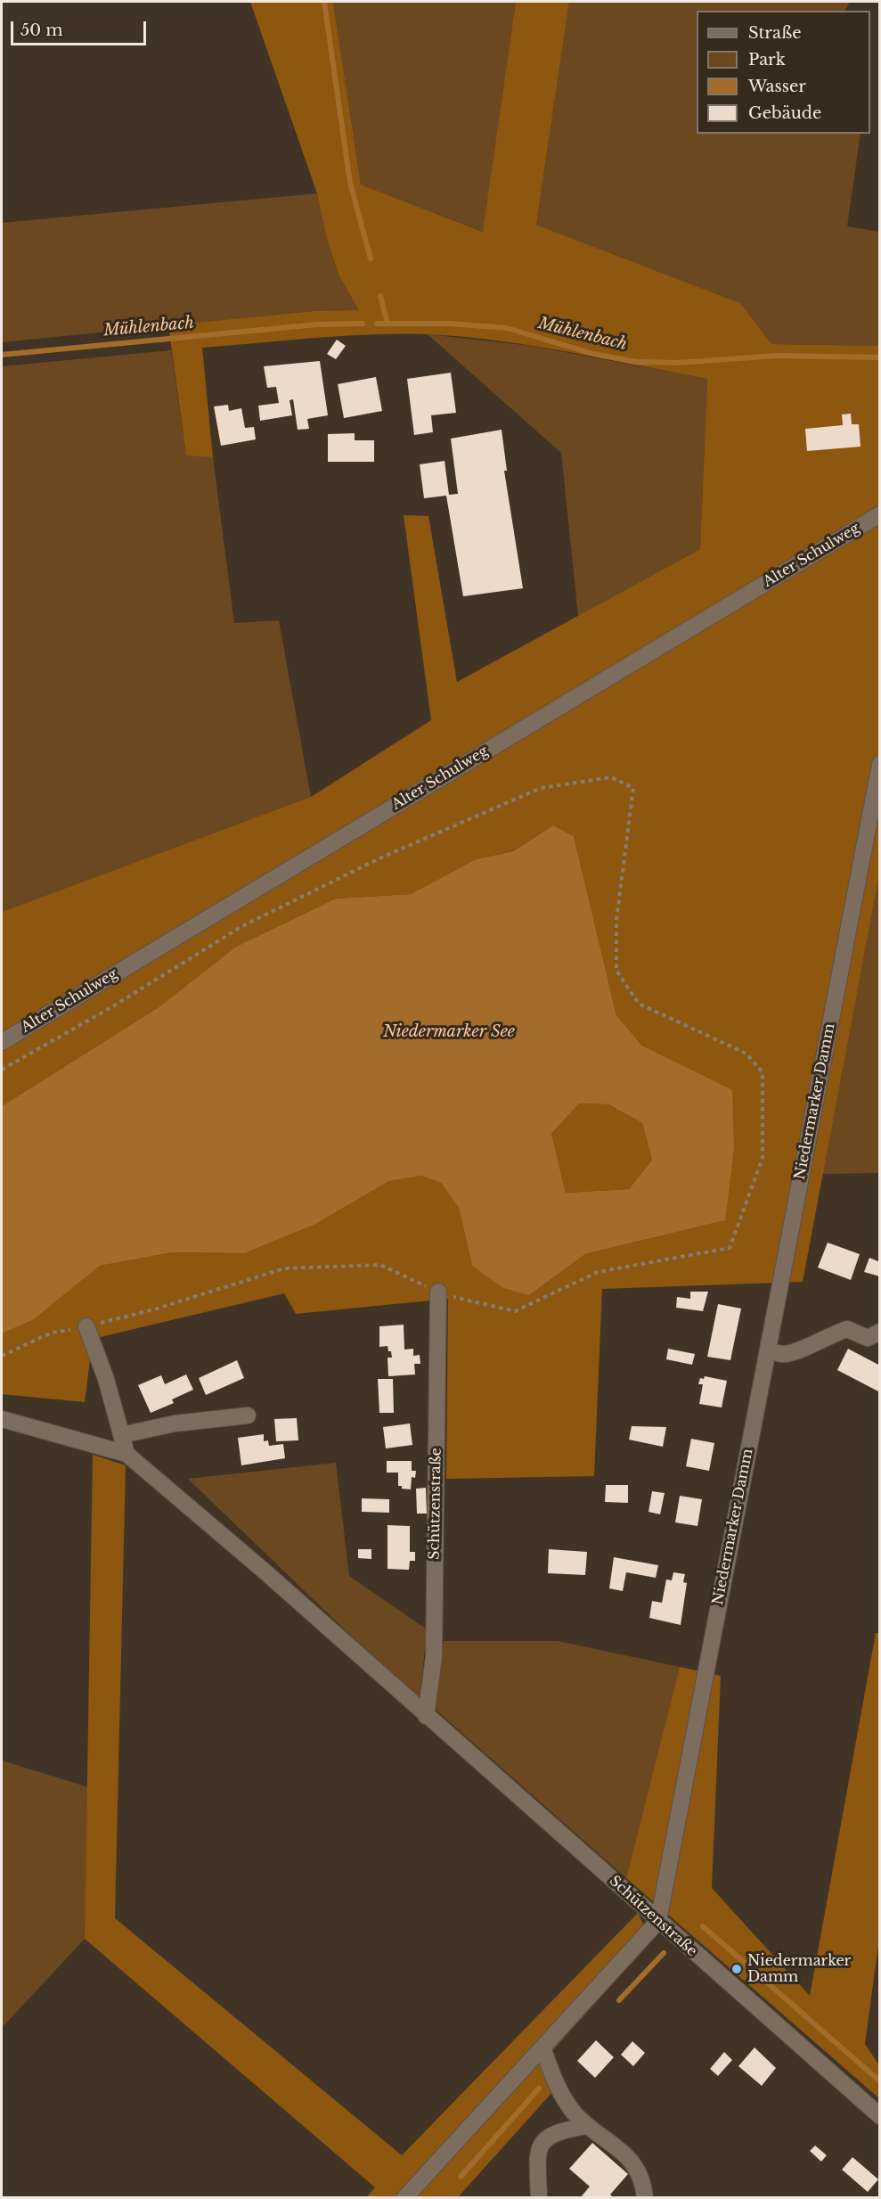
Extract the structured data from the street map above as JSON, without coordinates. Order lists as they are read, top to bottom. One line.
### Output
{"streets":{"street":["Alter Schulweg","Niedermarker Damm","Schützenstraße"]},"crossings":[["Niedermarker Damm","Schützenstraße"]],"water":["Mühlenbach","Niedermarker See"],"places":["Niedermarker Damm"],"legend":["Straße","Park","Wasser","Gebäude"],"scale_bar":"50 m"}
